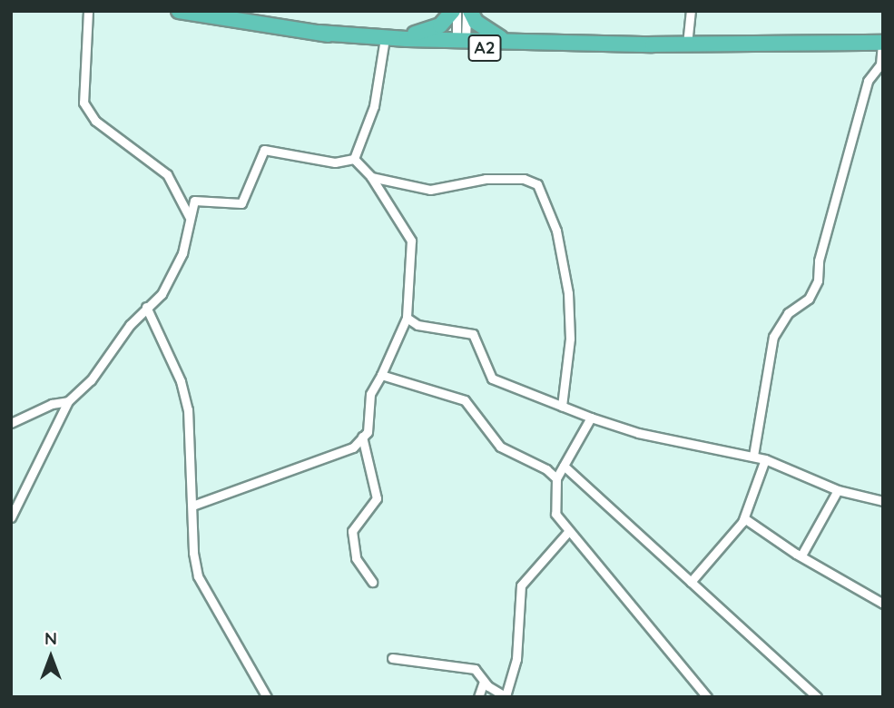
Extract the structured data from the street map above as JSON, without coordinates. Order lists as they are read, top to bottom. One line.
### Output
{"streets":{"highway":["A2"]},"north":"top"}
